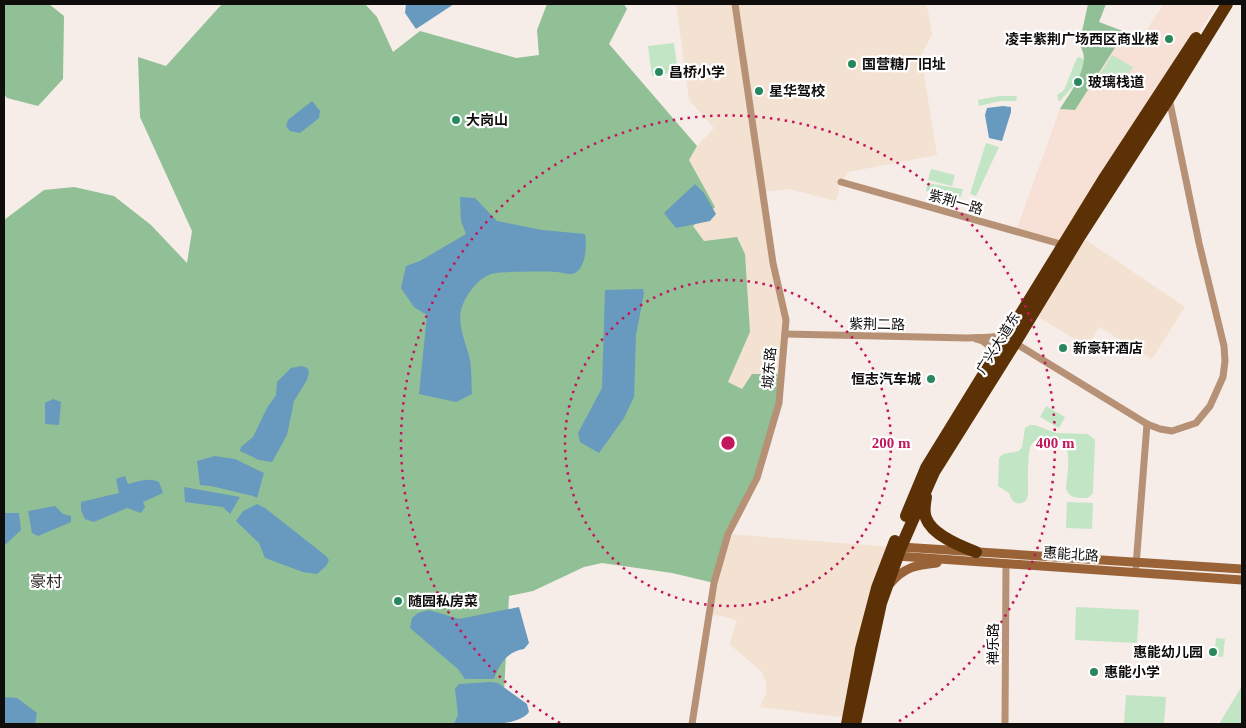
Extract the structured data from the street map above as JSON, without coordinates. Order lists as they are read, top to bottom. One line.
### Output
{"streets":{"highway":["广兴大道东"],"street":["紫荆一路","紫荆二路","城东路","惠能北路","禅乐路"]},"crossings":[["紫荆一路","广兴大道东"],["紫荆二路","广兴大道东"],["紫荆二路","城东路"],["广兴大道东","惠能北路"],["惠能北路","禅乐路"]],"districts":["豪村"],"places":["凌丰紫荆广场西区商业楼","国营糖厂旧址","昌桥小学","玻璃栈道","星华驾校","大岗山","新豪轩酒店","恒志汽车城","随园私房菜","惠能幼儿园","惠能小学"],"rings":["200 m","400 m"]}
